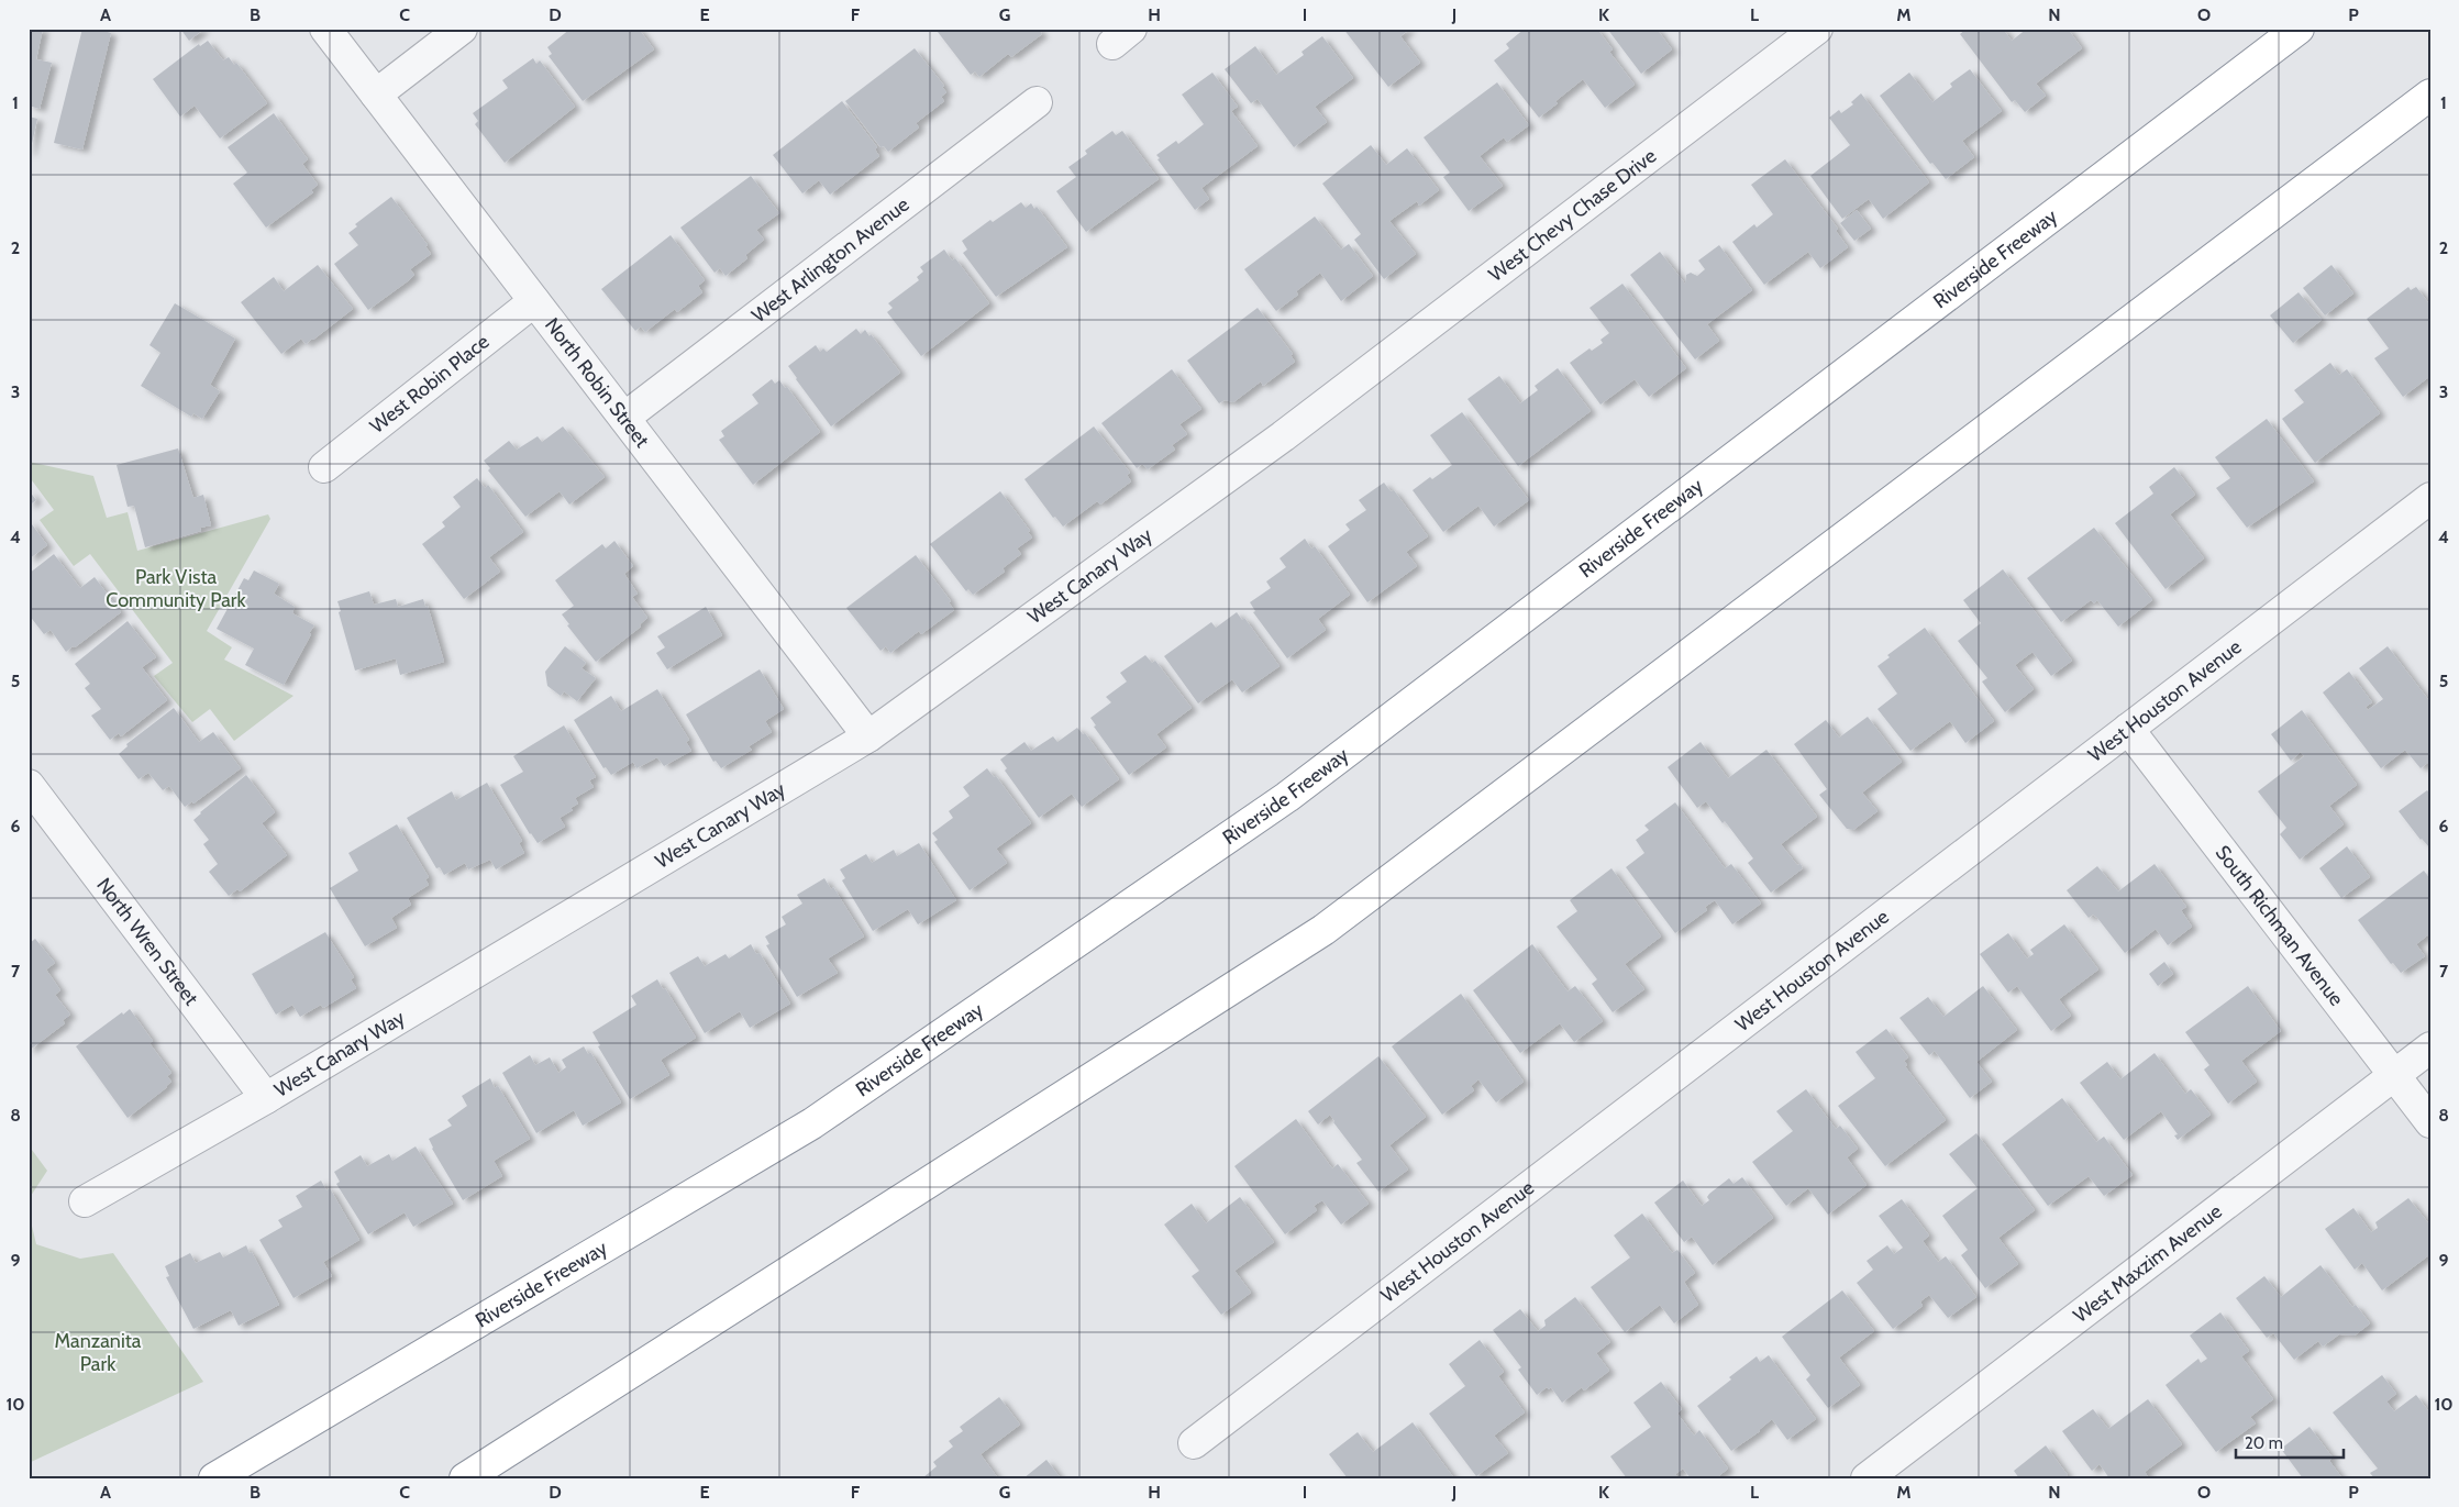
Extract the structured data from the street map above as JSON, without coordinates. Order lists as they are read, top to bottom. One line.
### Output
{"streets":{"highway":["Riverside Freeway"],"street":["West Chevy Chase Drive","West Arlington Avenue","North Robin Street","West Robin Place","West Canary Way","West Houston Avenue","South Richman Avenue","North Wren Street","West Maxzim Avenue"]},"crossings":[["West Chevy Chase Drive","West Canary Way"],["West Arlington Avenue","North Robin Street"],["North Robin Street","West Robin Place"],["North Robin Street","West Canary Way"],["West Canary Way","North Wren Street"],["West Houston Avenue","South Richman Avenue"],["South Richman Avenue","West Maxzim Avenue"]],"parks":["Park Vista Community Park","Manzanita Park"],"scale_bar":"20 m","grid":{"columns":["A","B","C","D","E","F","G","H","I","J","K","L","M","N","O","P"],"rows":["1","2","3","4","5","6","7","8","9","10"]}}
